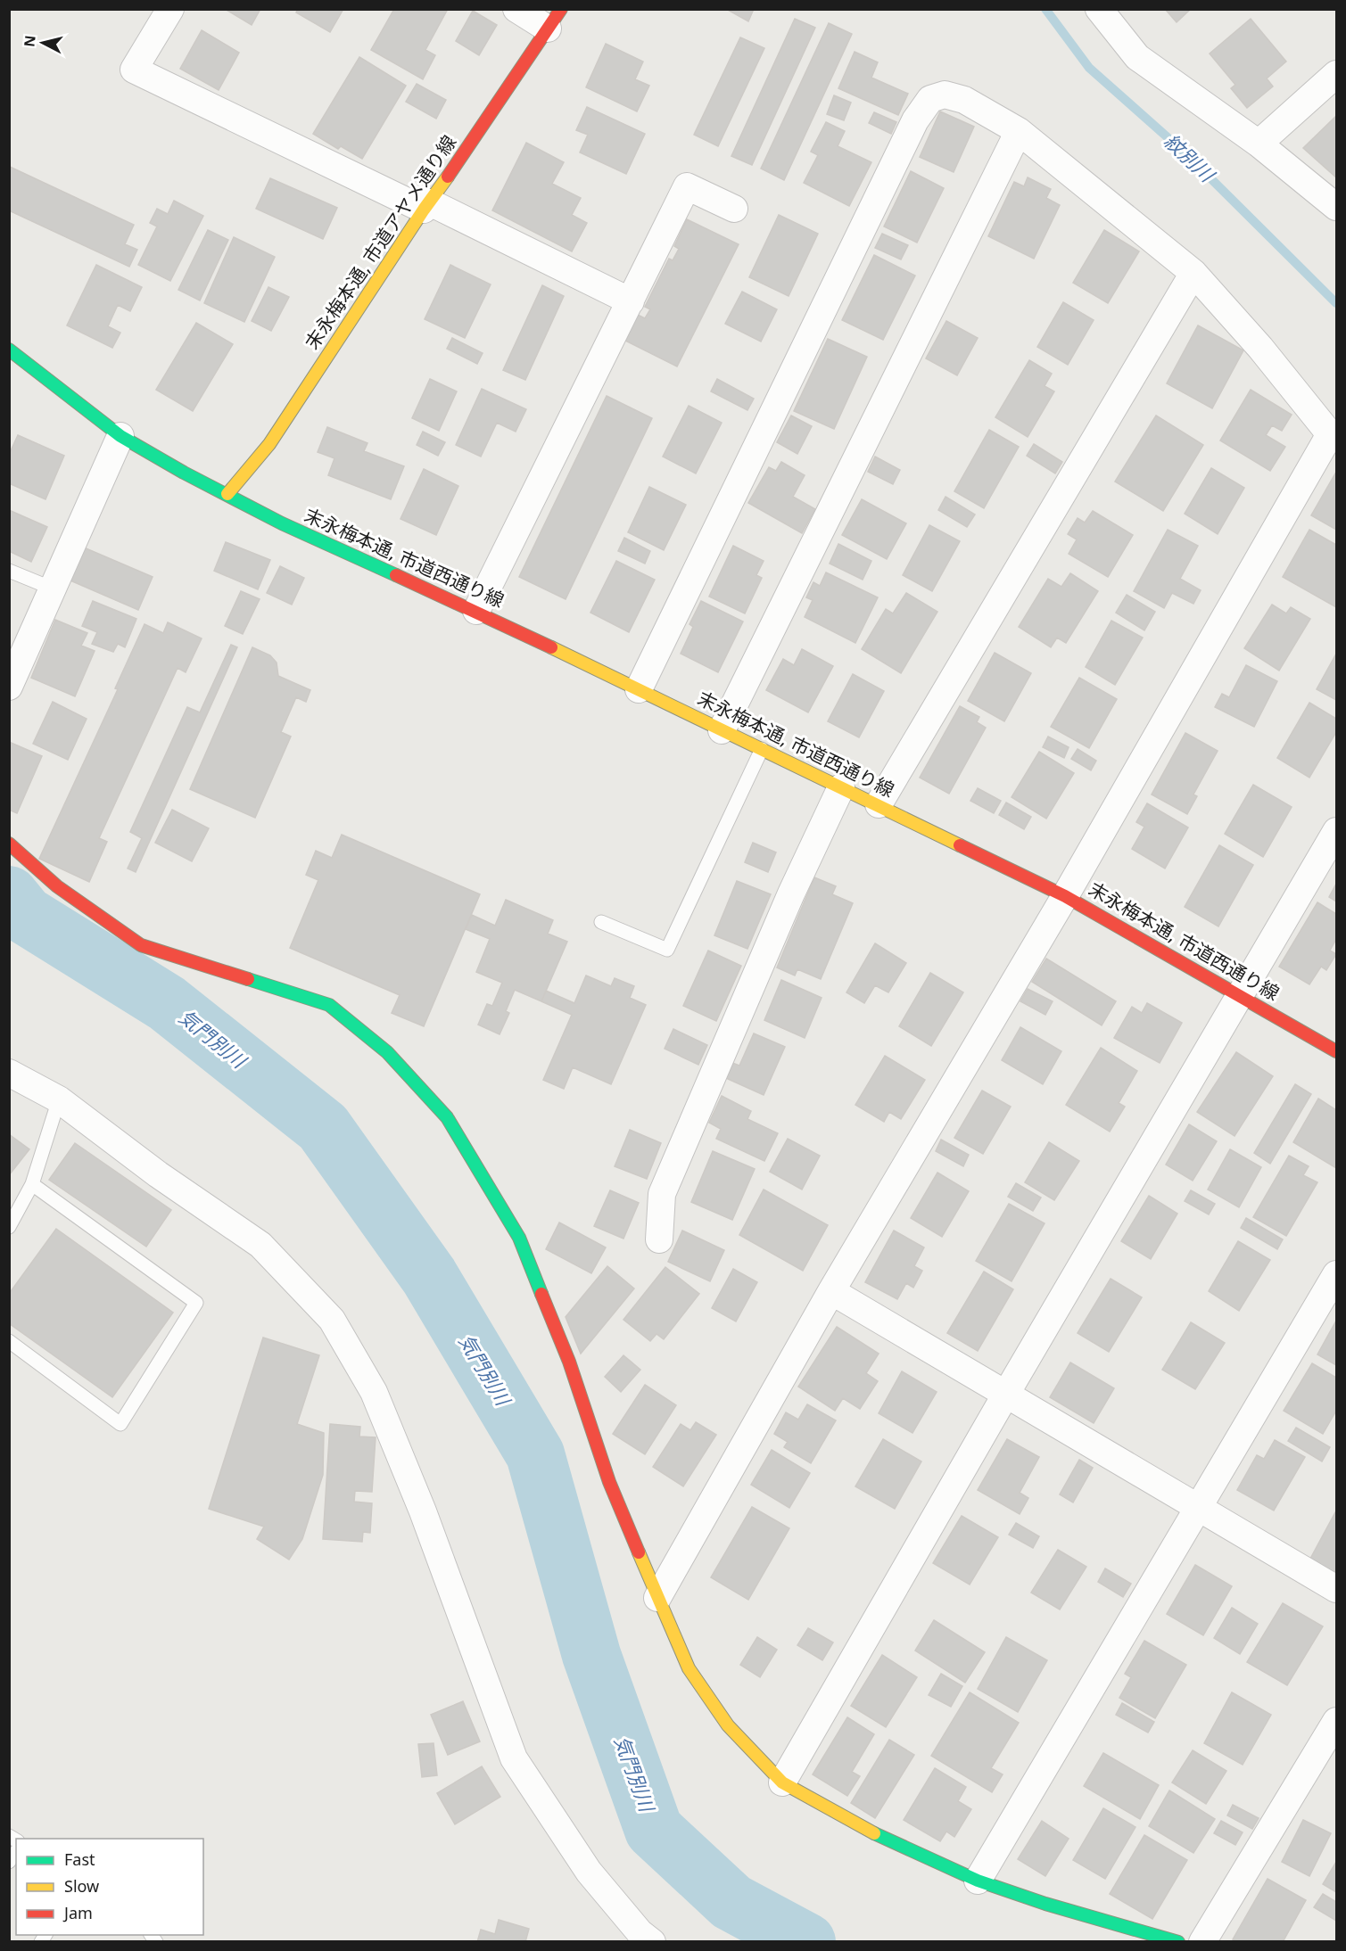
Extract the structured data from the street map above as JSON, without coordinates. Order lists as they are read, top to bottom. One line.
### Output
{"streets":{"street":["末永梅本通, 市道アヤメ通り線","末永梅本通, 市道西通り線"]},"crossings":[["末永梅本通, 市道アヤメ通り線","末永梅本通, 市道西通り線"]],"water":["紋別川","気門別川"],"legend":["Fast","Slow","Jam"],"north":"left"}
